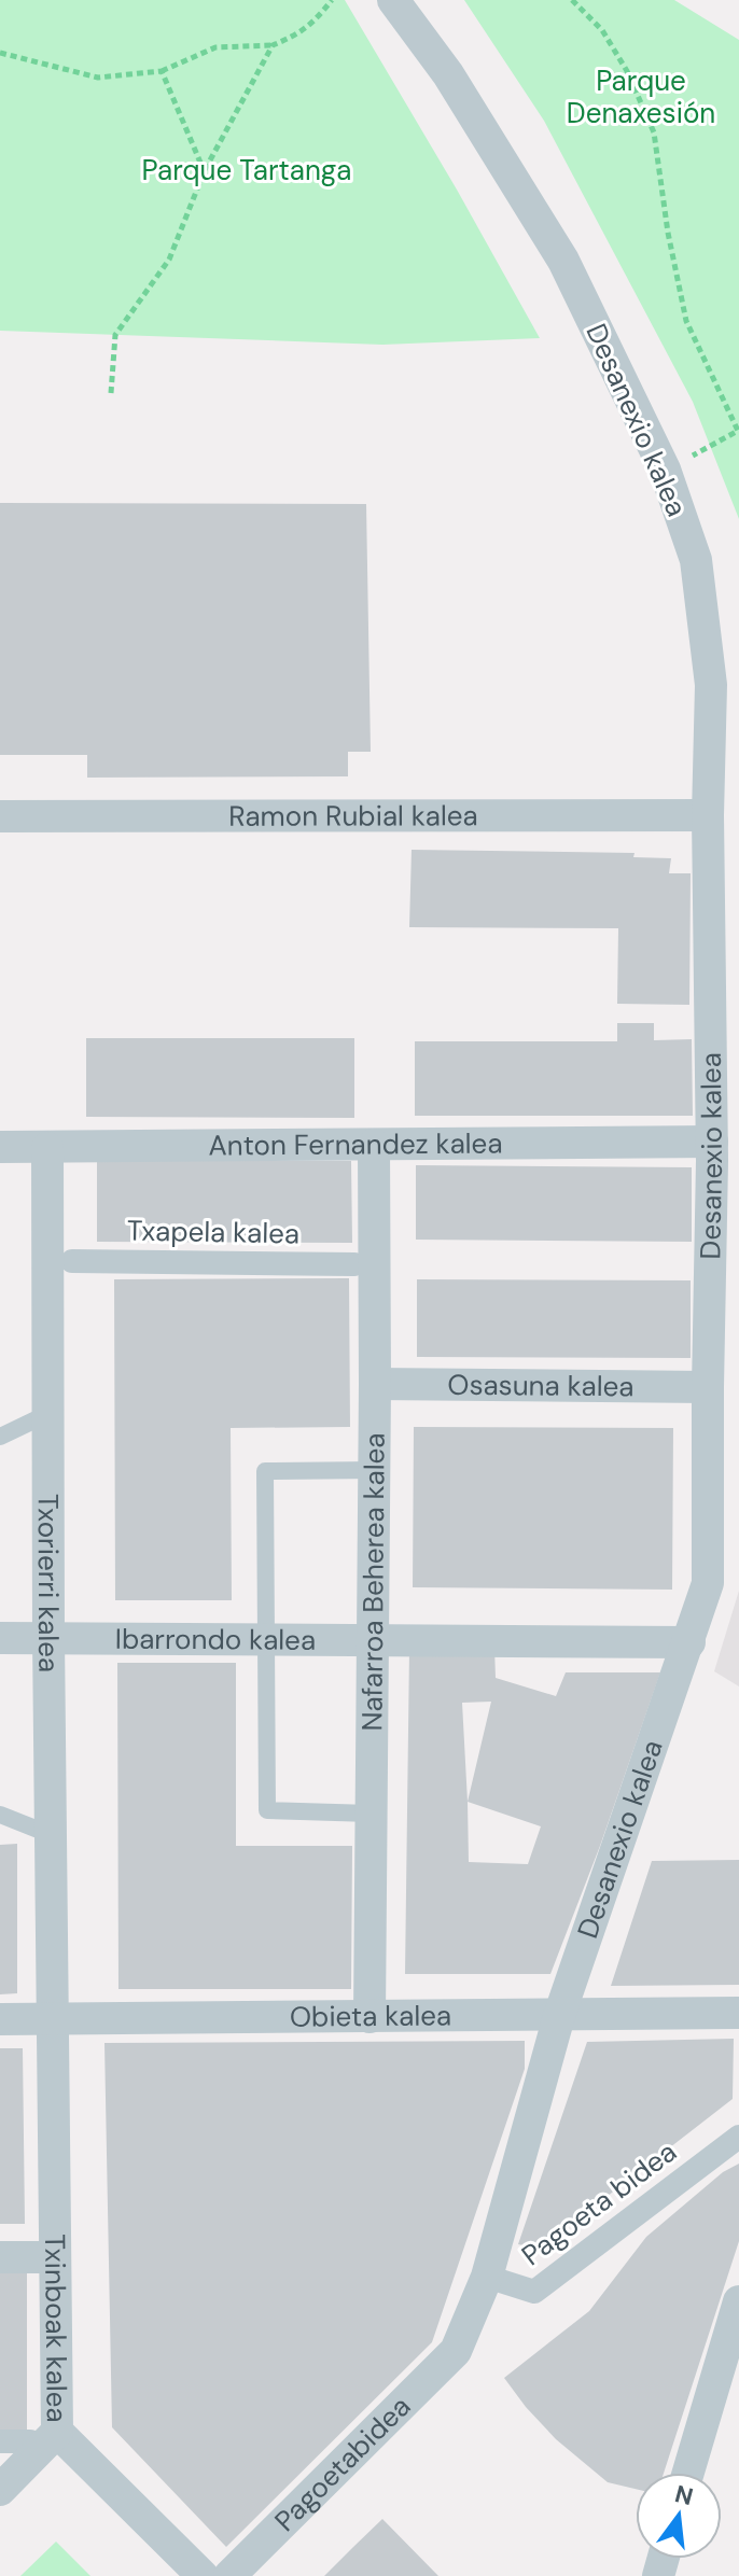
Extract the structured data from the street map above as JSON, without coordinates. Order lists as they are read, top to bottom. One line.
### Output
{"streets":{"street":["Desanexio kalea","Ramon Rubial kalea","Anton Fernandez kalea","Txapela kalea","Osasuna kalea","Nafarroa Beherea kalea","Txorierri kalea","Ibarrondo kalea","Obieta kalea","Pagoeta bidea","Txinboak kalea","Pagoetabidea"]},"crossings":[["Desanexio kalea","Ramon Rubial kalea"],["Desanexio kalea","Anton Fernandez kalea"],["Desanexio kalea","Osasuna kalea"],["Desanexio kalea","Ibarrondo kalea"],["Desanexio kalea","Obieta kalea"],["Desanexio kalea","Pagoeta bidea"],["Desanexio kalea","Pagoetabidea"],["Anton Fernandez kalea","Nafarroa Beherea kalea"],["Anton Fernandez kalea","Txorierri kalea"],["Osasuna kalea","Nafarroa Beherea kalea"],["Nafarroa Beherea kalea","Ibarrondo kalea"],["Nafarroa Beherea kalea","Obieta kalea"],["Txorierri kalea","Ibarrondo kalea"],["Txorierri kalea","Obieta kalea"],["Txorierri kalea","Txinboak kalea"],["Obieta kalea","Txinboak kalea"]],"parks":["Parque Denaxesión","Parque Tartanga"],"north":"top"}
